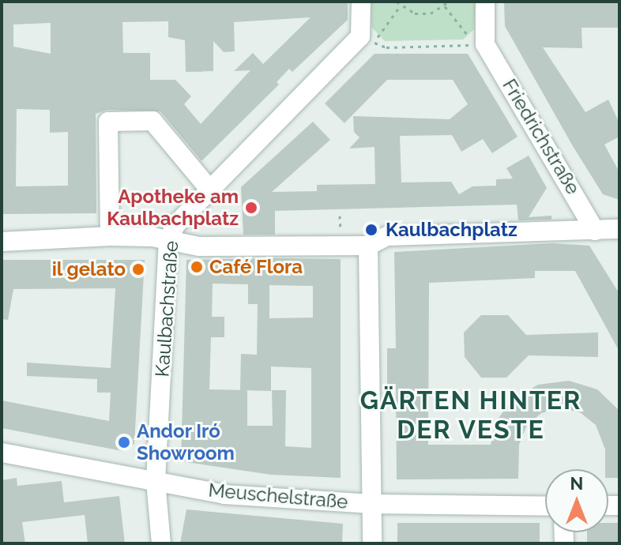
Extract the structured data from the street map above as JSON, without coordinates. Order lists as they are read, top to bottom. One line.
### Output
{"streets":{"street":["Friedrichstraße","Kaulbachstraße","Meuschelstraße"]},"crossings":[["Kaulbachstraße","Meuschelstraße"]],"districts":["GÄRTEN HINTER DER VESTE"],"places":["Apotheke am Kaulbachplatz","Kaulbachplatz","Café Flora","il gelato","Andor Iró Showroom"],"north":"top"}
